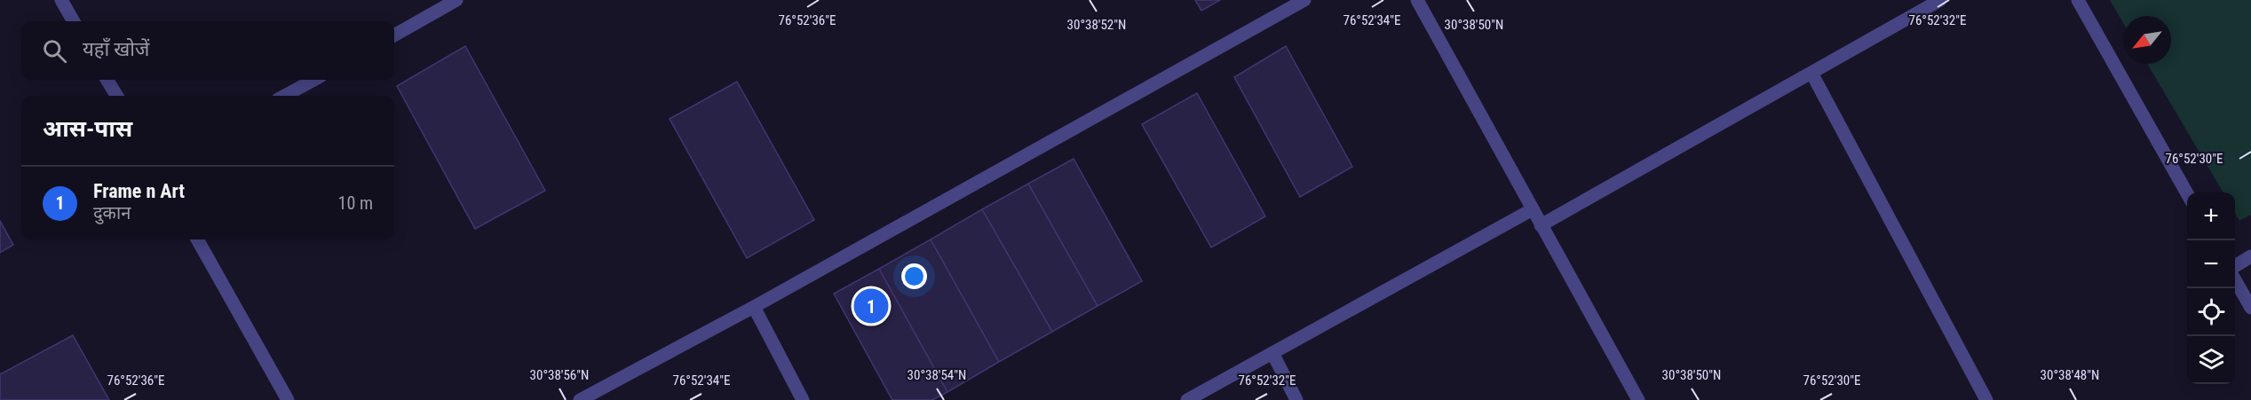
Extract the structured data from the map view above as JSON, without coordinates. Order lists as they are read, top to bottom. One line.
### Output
{"north":"bottom left","page":{"search":"यहाँ खोजें","heading":"आस-पास","list":[{"mark":"1","name":"Frame n Art","note":"दुकान","value":"10 m"}],"map_buttons":["+","−"],"pins":"1"},"coordinates":["76°52'36\"E","76°52'34\"E","76°52'32\"E","30°38'52\"N","30°38'50\"N","76°52'30\"E","30°38'56\"N","30°38'54\"N","30°38'48\"N"]}
